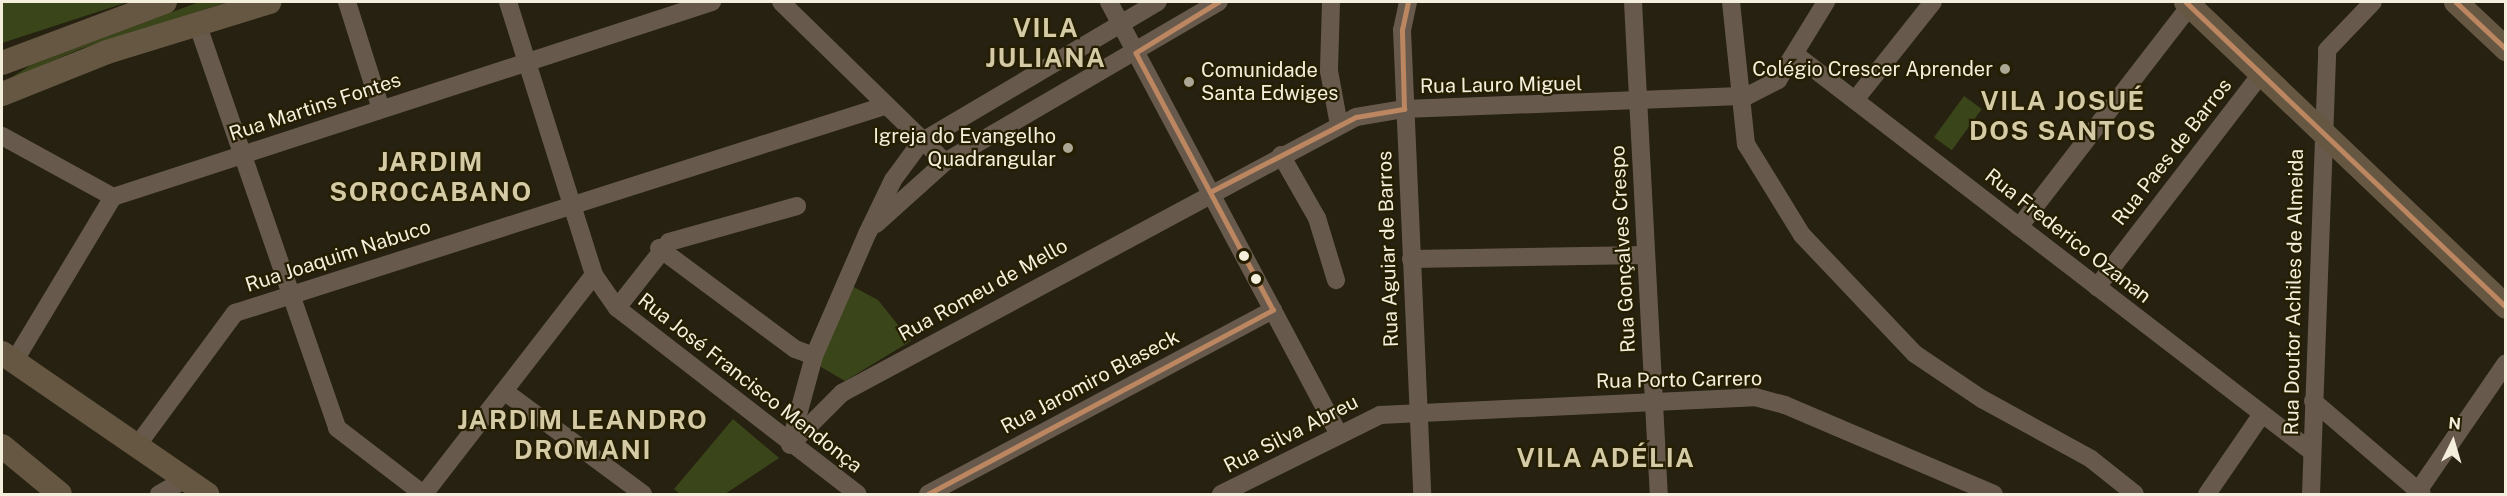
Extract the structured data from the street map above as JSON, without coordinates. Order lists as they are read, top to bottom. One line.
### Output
{"streets":{"street":["Rua Lauro Miguel","Rua Martins Fontes","Rua Paes de Barros","Rua Frederico Ozanan","Rua Aguiar de Barros","Rua Gonçalves Crespo","Rua Joaquim Nabuco","Rua Romeu de Mello","Rua Doutor Achiles de Almeida","Rua Porto Carrero","Rua Jaromiro Blaseck","Rua José Francisco Mendonça","Rua Silva Abreu"]},"crossings":[["Rua Lauro Miguel","Rua Frederico Ozanan"],["Rua Lauro Miguel","Rua Aguiar de Barros"],["Rua Lauro Miguel","Rua Gonçalves Crespo"],["Rua Lauro Miguel","Rua Romeu de Mello"],["Rua Martins Fontes","Rua José Francisco Mendonça"],["Rua Paes de Barros","Rua Frederico Ozanan"],["Rua Frederico Ozanan","Rua Doutor Achiles de Almeida"],["Rua Aguiar de Barros","Rua Porto Carrero"],["Rua Aguiar de Barros","Rua Silva Abreu"],["Rua Gonçalves Crespo","Rua Porto Carrero"],["Rua Joaquim Nabuco","Rua José Francisco Mendonça"],["Rua Romeu de Mello","Rua José Francisco Mendonça"],["Rua Porto Carrero","Rua Silva Abreu"]],"districts":["VILA JULIANA","VILA JOSUÉ DOS SANTOS","JARDIM SOROCABANO","JARDIM LEANDRO DROMANI","VILA ADÉLIA"],"places":["Colégio Crescer Aprender","Comunidade Santa Edwiges","Igreja do Evangelho Quadrangular"],"north":"top"}
